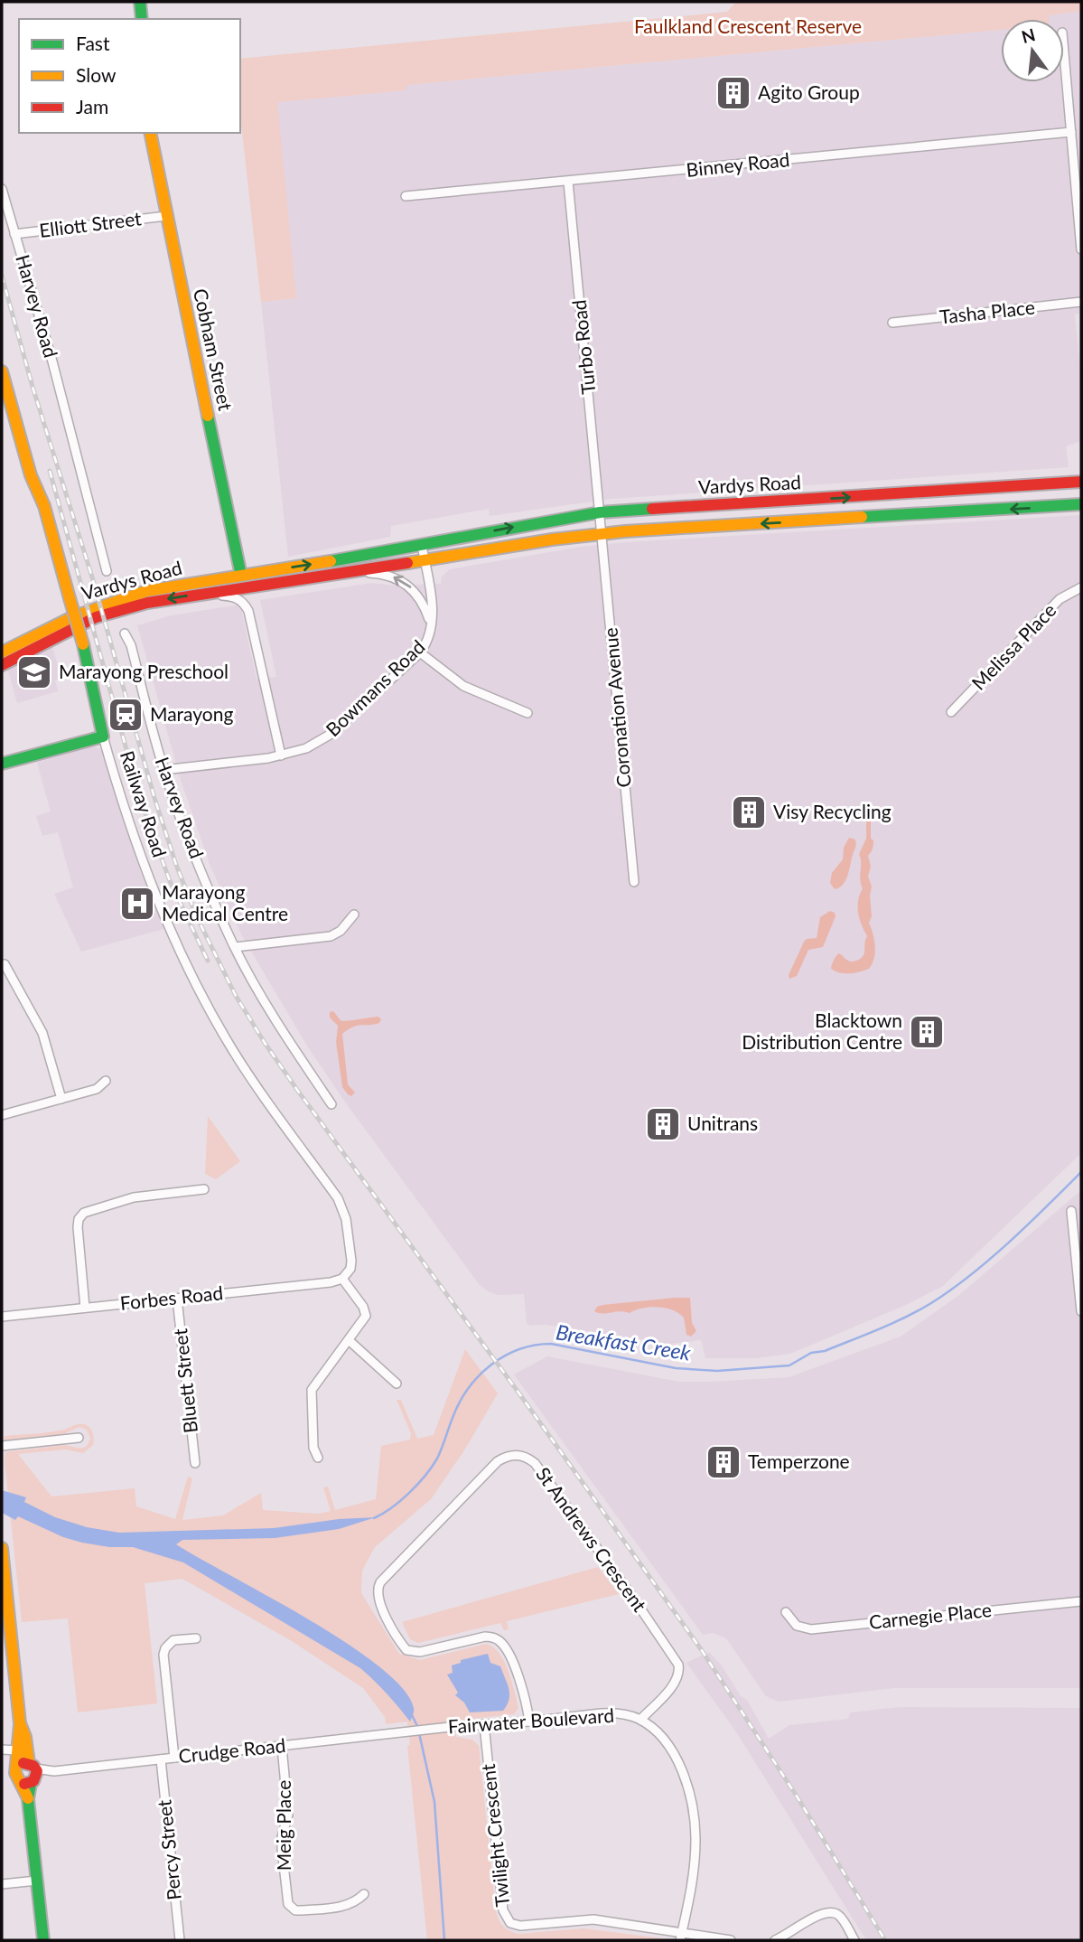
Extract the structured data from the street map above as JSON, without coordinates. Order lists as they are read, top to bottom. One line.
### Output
{"streets":{"main road":["Cobham Street","Vardys Road","Railway Road"],"street":["Binney Road","Elliott Street","Harvey Road","Tasha Place","Turbo Road","Melissa Place","Bowmans Road","Coronation Avenue","Forbes Road","Bluett Street","St Andrews Crescent","Carnegie Place","Fairwater Boulevard","Crudge Road","Meig Place","Twilight Crescent","Percy Street"]},"crossings":[["Binney Road","Turbo Road"],["Elliott Street","Harvey Road"],["Elliott Street","Cobham Street"],["Harvey Road","Bowmans Road"],["Turbo Road","Vardys Road"],["Turbo Road","Coronation Avenue"],["Cobham Street","Vardys Road"],["Vardys Road","Bowmans Road"],["Vardys Road","Coronation Avenue"],["Railway Road","Forbes Road"],["Forbes Road","Bluett Street"],["St Andrews Crescent","Fairwater Boulevard"],["Fairwater Boulevard","Crudge Road"],["Fairwater Boulevard","Twilight Crescent"],["Crudge Road","Meig Place"],["Crudge Road","Percy Street"]],"water":["Breakfast Creek"],"parks":["Faulkland Crescent Reserve"],"places":{"building":["Agito Group","Visy Recycling","Blacktown Distribution Centre","Unitrans","Temperzone"],"school or university":["Marayong Preschool"],"station":["Marayong"],"hospital":["Marayong Medical Centre"]},"legend":["Fast","Slow","Jam"],"north":"top"}
